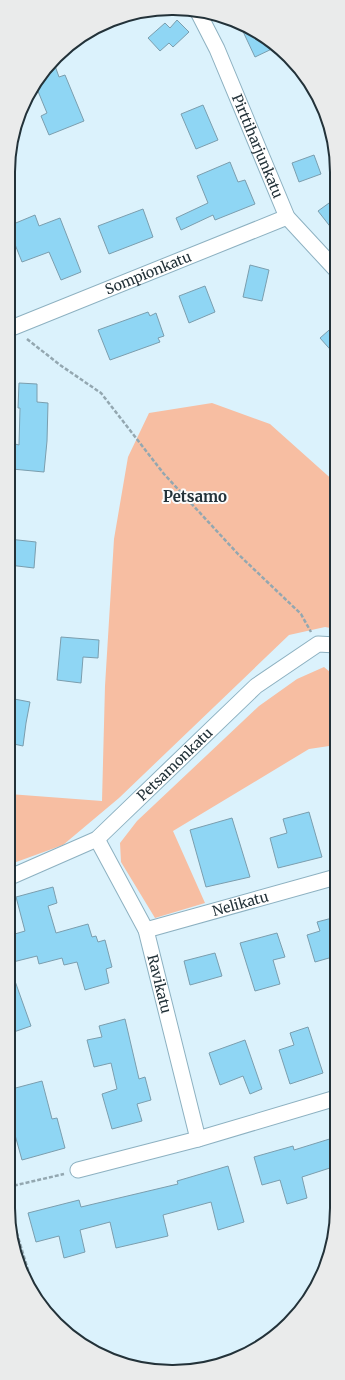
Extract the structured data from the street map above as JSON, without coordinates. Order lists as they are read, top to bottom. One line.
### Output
{"streets":{"street":["Pirttiharjunkatu","Sompionkatu","Petsamonkatu","Nelikatu","Ravikatu"]},"crossings":[["Pirttiharjunkatu","Sompionkatu"],["Petsamonkatu","Ravikatu"],["Nelikatu","Ravikatu"]],"districts":["Petsamo"]}
